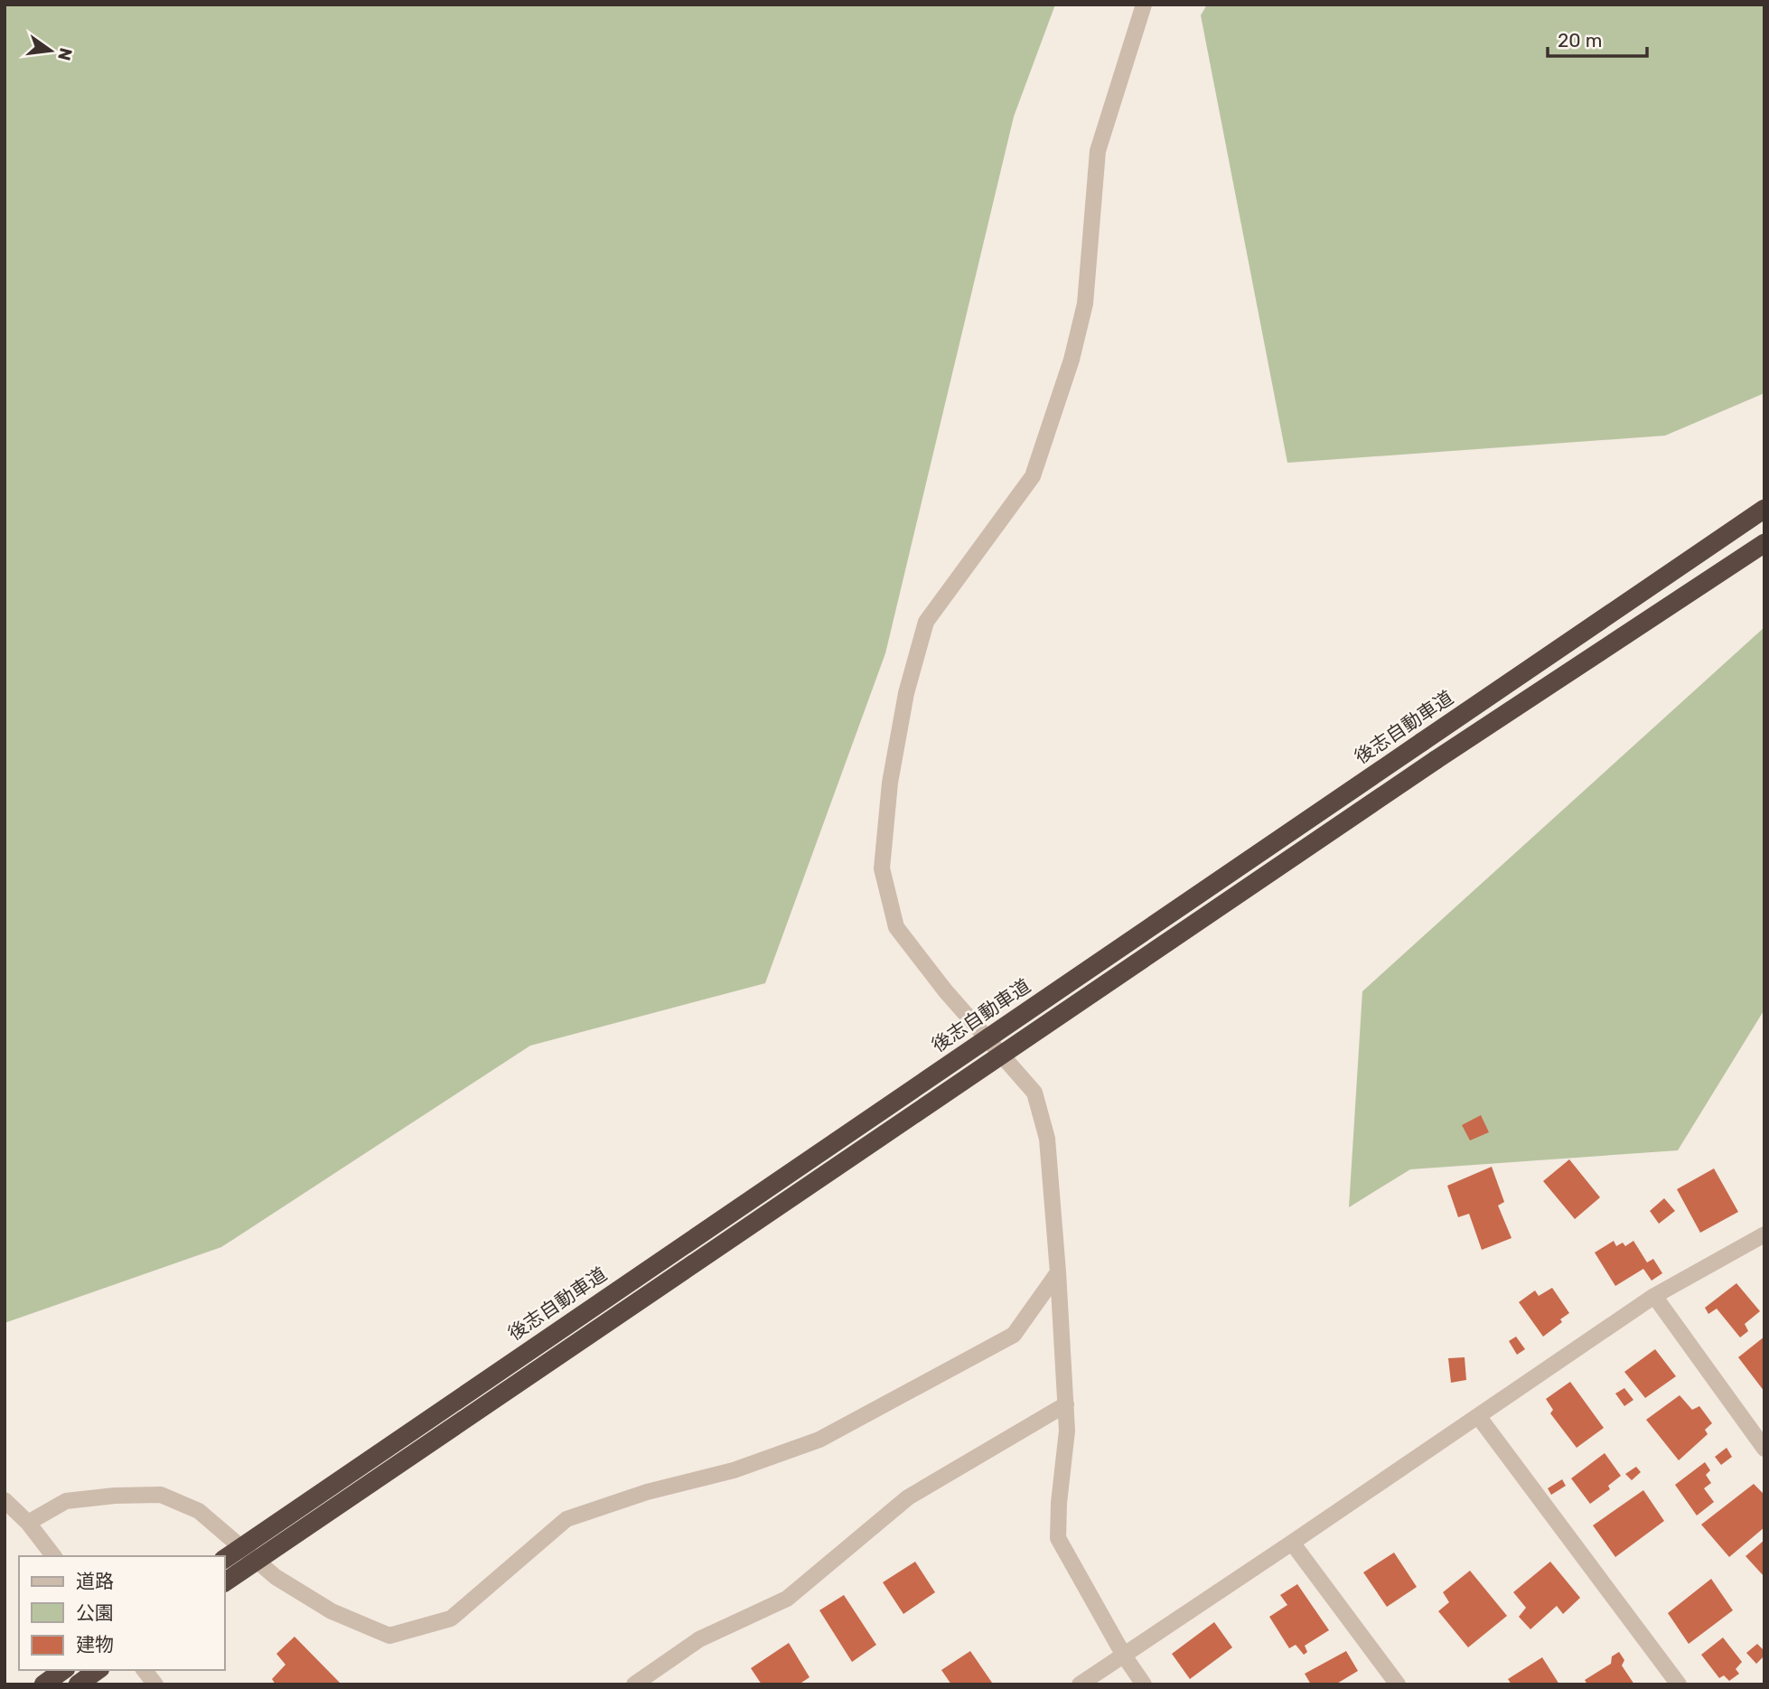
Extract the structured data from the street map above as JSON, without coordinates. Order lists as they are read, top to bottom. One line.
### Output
{"streets":{"highway":["後志自動車道"]},"legend":["道路","公園","建物"],"scale_bar":"20 m","north":"right"}
